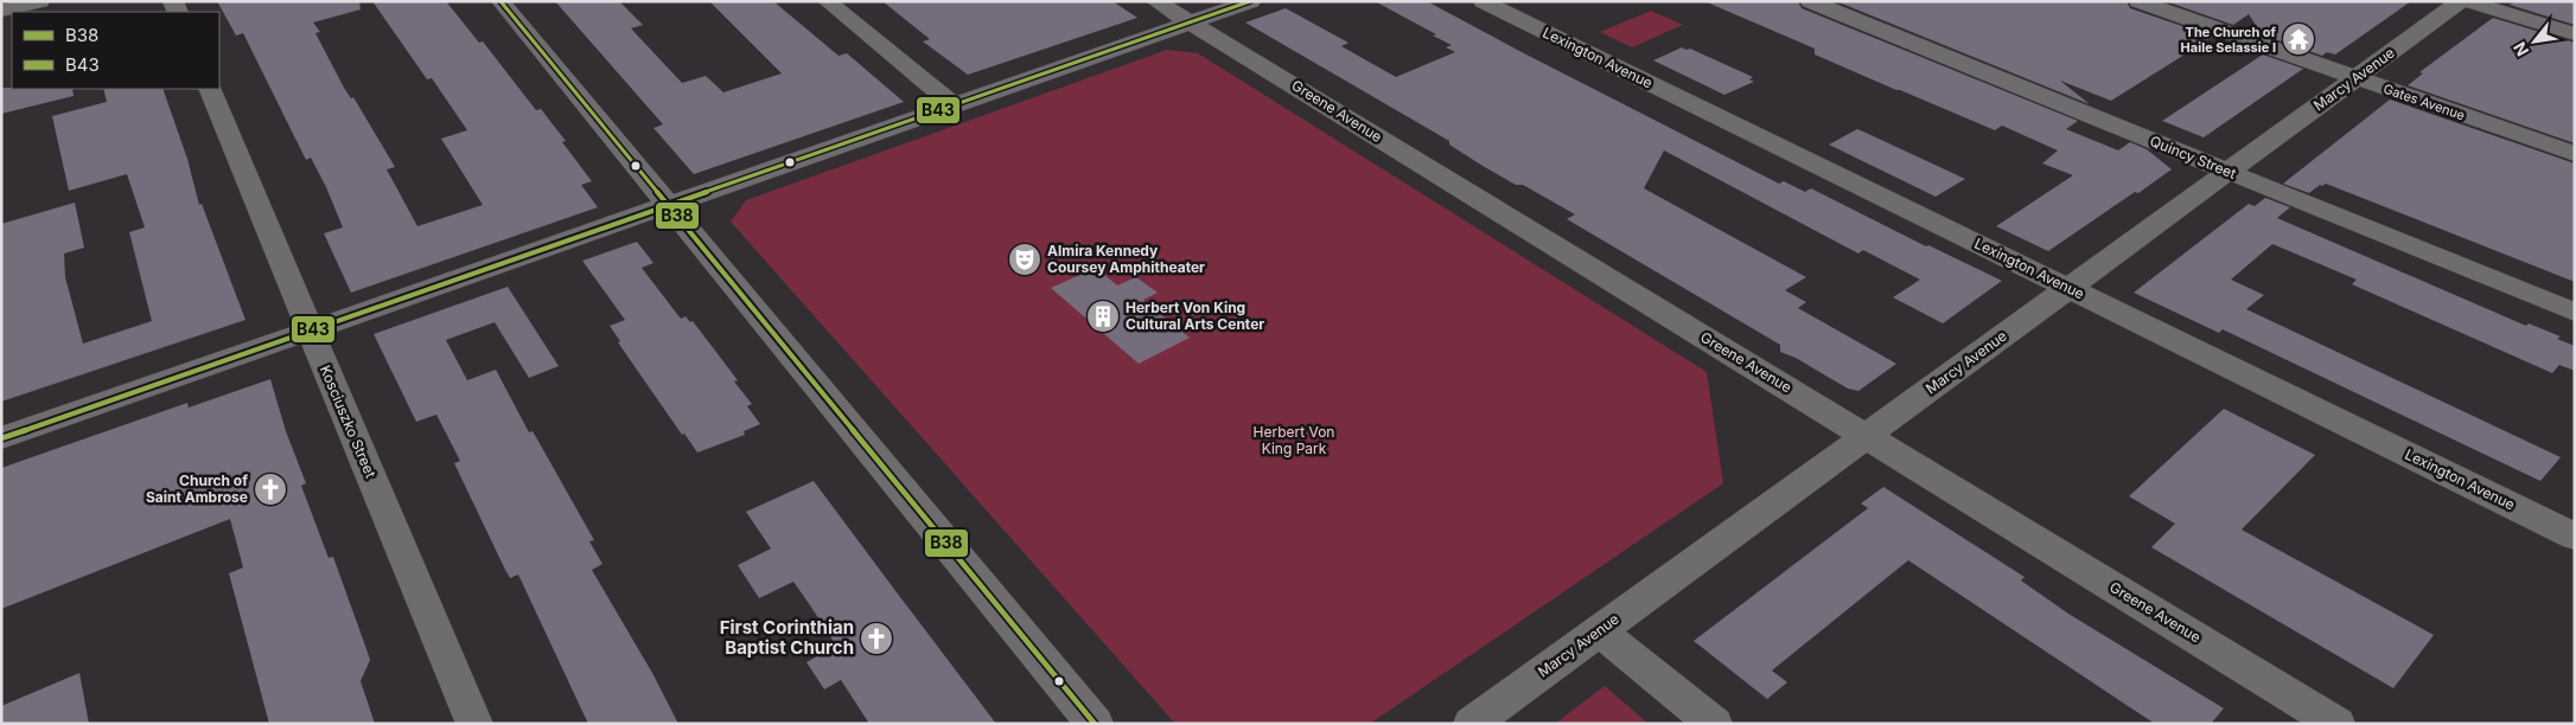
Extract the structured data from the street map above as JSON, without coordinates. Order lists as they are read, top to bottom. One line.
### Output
{"streets":{"street":["Lexington Avenue","Marcy Avenue","Gates Avenue","Greene Avenue","Quincy Street","Kosciuszko Street"]},"crossings":[["Lexington Avenue","Marcy Avenue"],["Marcy Avenue","Gates Avenue"],["Marcy Avenue","Greene Avenue"],["Marcy Avenue","Quincy Street"]],"parks":["Herbert Von King Park"],"places":{"temple":["The Church of Haile Selassie I"],"theatre":["Almira Kennedy Coursey Amphitheater"],"building":["Herbert Von King Cultural Arts Center"],"church":["Church of Saint Ambrose","First Corinthian Baptist Church"]},"lines":["transit line B38","transit line B43"],"legend":["B38","B43"],"north":"bottom left"}
